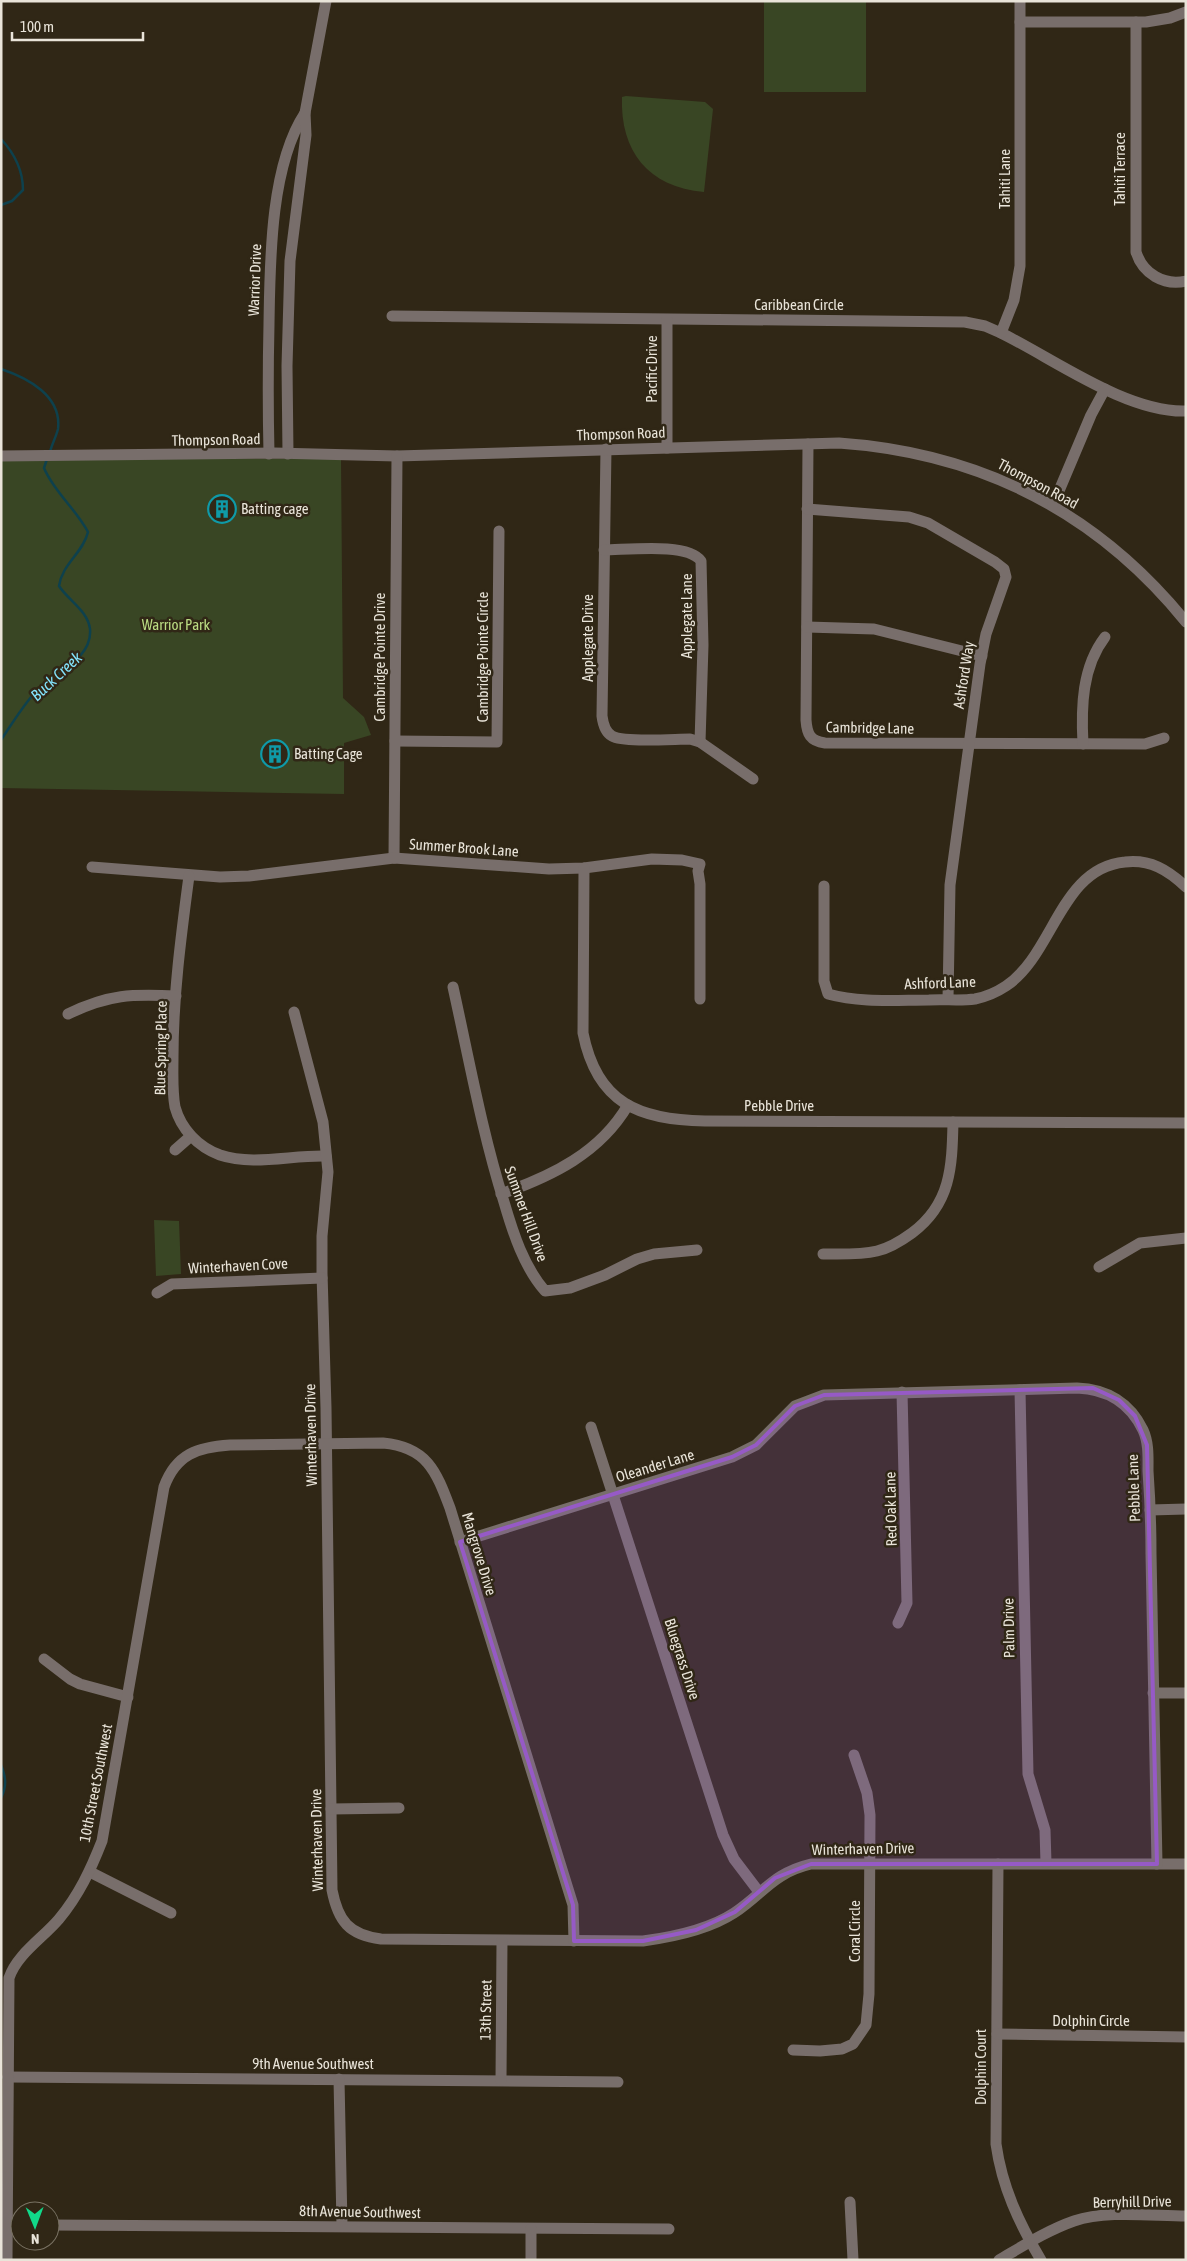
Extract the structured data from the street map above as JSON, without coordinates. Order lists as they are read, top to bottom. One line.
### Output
{"streets":{"street":["Tahiti Terrace","Tahiti Lane","Warrior Drive","Caribbean Circle","Pacific Drive","Thompson Road","Applegate Lane","Applegate Drive","Cambridge Pointe Drive","Cambridge Pointe Circle","Ashford Way","Cambridge Lane","Summer Brook Lane","Ashford Lane","Blue Spring Place","Pebble Drive","Summer Hill Drive","Winterhaven Cove","Winterhaven Drive","Oleander Lane","Pebble Lane","Red Oak Lane","Mangrove Drive","Palm Drive","Bluegrass Drive","10th Street Southwest","Coral Circle","13th Street","Dolphin Circle","9th Avenue Southwest","Dolphin Court","Berryhill Drive","8th Avenue Southwest"]},"crossings":[["Tahiti Lane","Caribbean Circle"],["Warrior Drive","Thompson Road"],["Caribbean Circle","Pacific Drive"],["Pacific Drive","Thompson Road"],["Thompson Road","Applegate Drive"],["Thompson Road","Cambridge Pointe Drive"],["Thompson Road","Cambridge Lane"],["Applegate Lane","Applegate Drive"],["Cambridge Pointe Drive","Cambridge Pointe Circle"],["Cambridge Pointe Drive","Summer Brook Lane"],["Ashford Way","Cambridge Lane"],["Ashford Way","Ashford Lane"],["Summer Brook Lane","Blue Spring Place"],["Summer Brook Lane","Pebble Drive"],["Blue Spring Place","Winterhaven Drive"],["Winterhaven Cove","Winterhaven Drive"],["Winterhaven Drive","Pebble Lane"],["Winterhaven Drive","Mangrove Drive"],["Winterhaven Drive","Palm Drive"],["Winterhaven Drive","Bluegrass Drive"],["Winterhaven Drive","Coral Circle"],["Winterhaven Drive","13th Street"],["Winterhaven Drive","Dolphin Court"],["Oleander Lane","Pebble Lane"],["Oleander Lane","Mangrove Drive"],["Oleander Lane","Bluegrass Drive"],["Pebble Lane","Red Oak Lane"],["Pebble Lane","Palm Drive"],["Mangrove Drive","10th Street Southwest"],["10th Street Southwest","9th Avenue Southwest"],["13th Street","9th Avenue Southwest"],["Dolphin Circle","Dolphin Court"],["Dolphin Court","Berryhill Drive"]],"water":["Buck Creek"],"parks":["Warrior Park"],"places":{"building":["Batting cage","Batting Cage"]},"scale_bar":"100 m","north":"bottom"}
